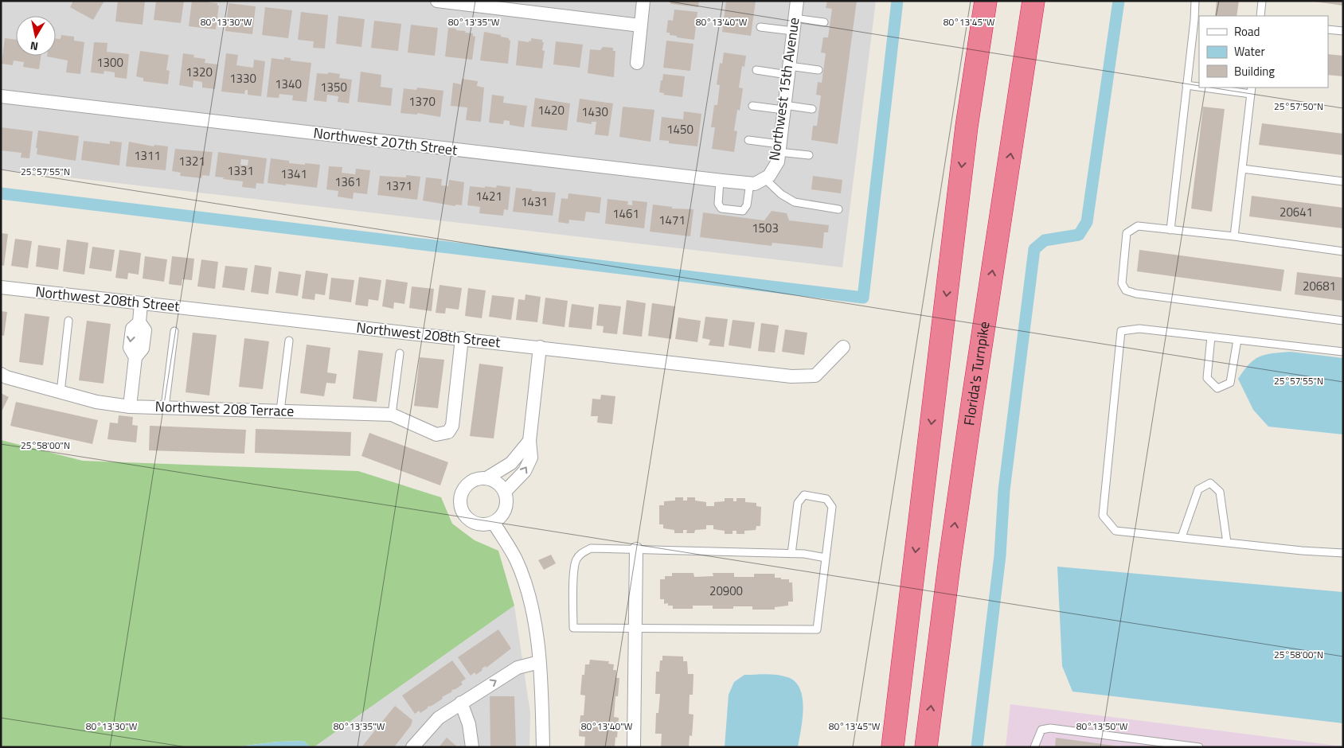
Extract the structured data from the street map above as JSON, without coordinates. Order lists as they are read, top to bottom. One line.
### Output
{"streets":{"highway":["Florida's Turnpike"],"street":["Northwest 15th Avenue","Northwest 207th Street","Northwest 208th Street","Northwest 208 Terrace"]},"crossings":[["Northwest 15th Avenue","Northwest 207th Street"],["Northwest 208th Street","Northwest 208 Terrace"]],"house_numbers":["1300","1320","1330","1340","1350","1370","1420","1430","1450","1311","1321","1331","1341","1361","1371","1421","1431","20641","1461","1471","1503","20681","20900"],"legend":["Road","Water","Building"],"north":"bottom","coordinates":["80°13'30\"W","80°13'35\"W","80°13'40\"W","80°13'45\"W","25°57'50\"N","25°57'55\"N","25°58'00\"N","80°13'50\"W"]}
